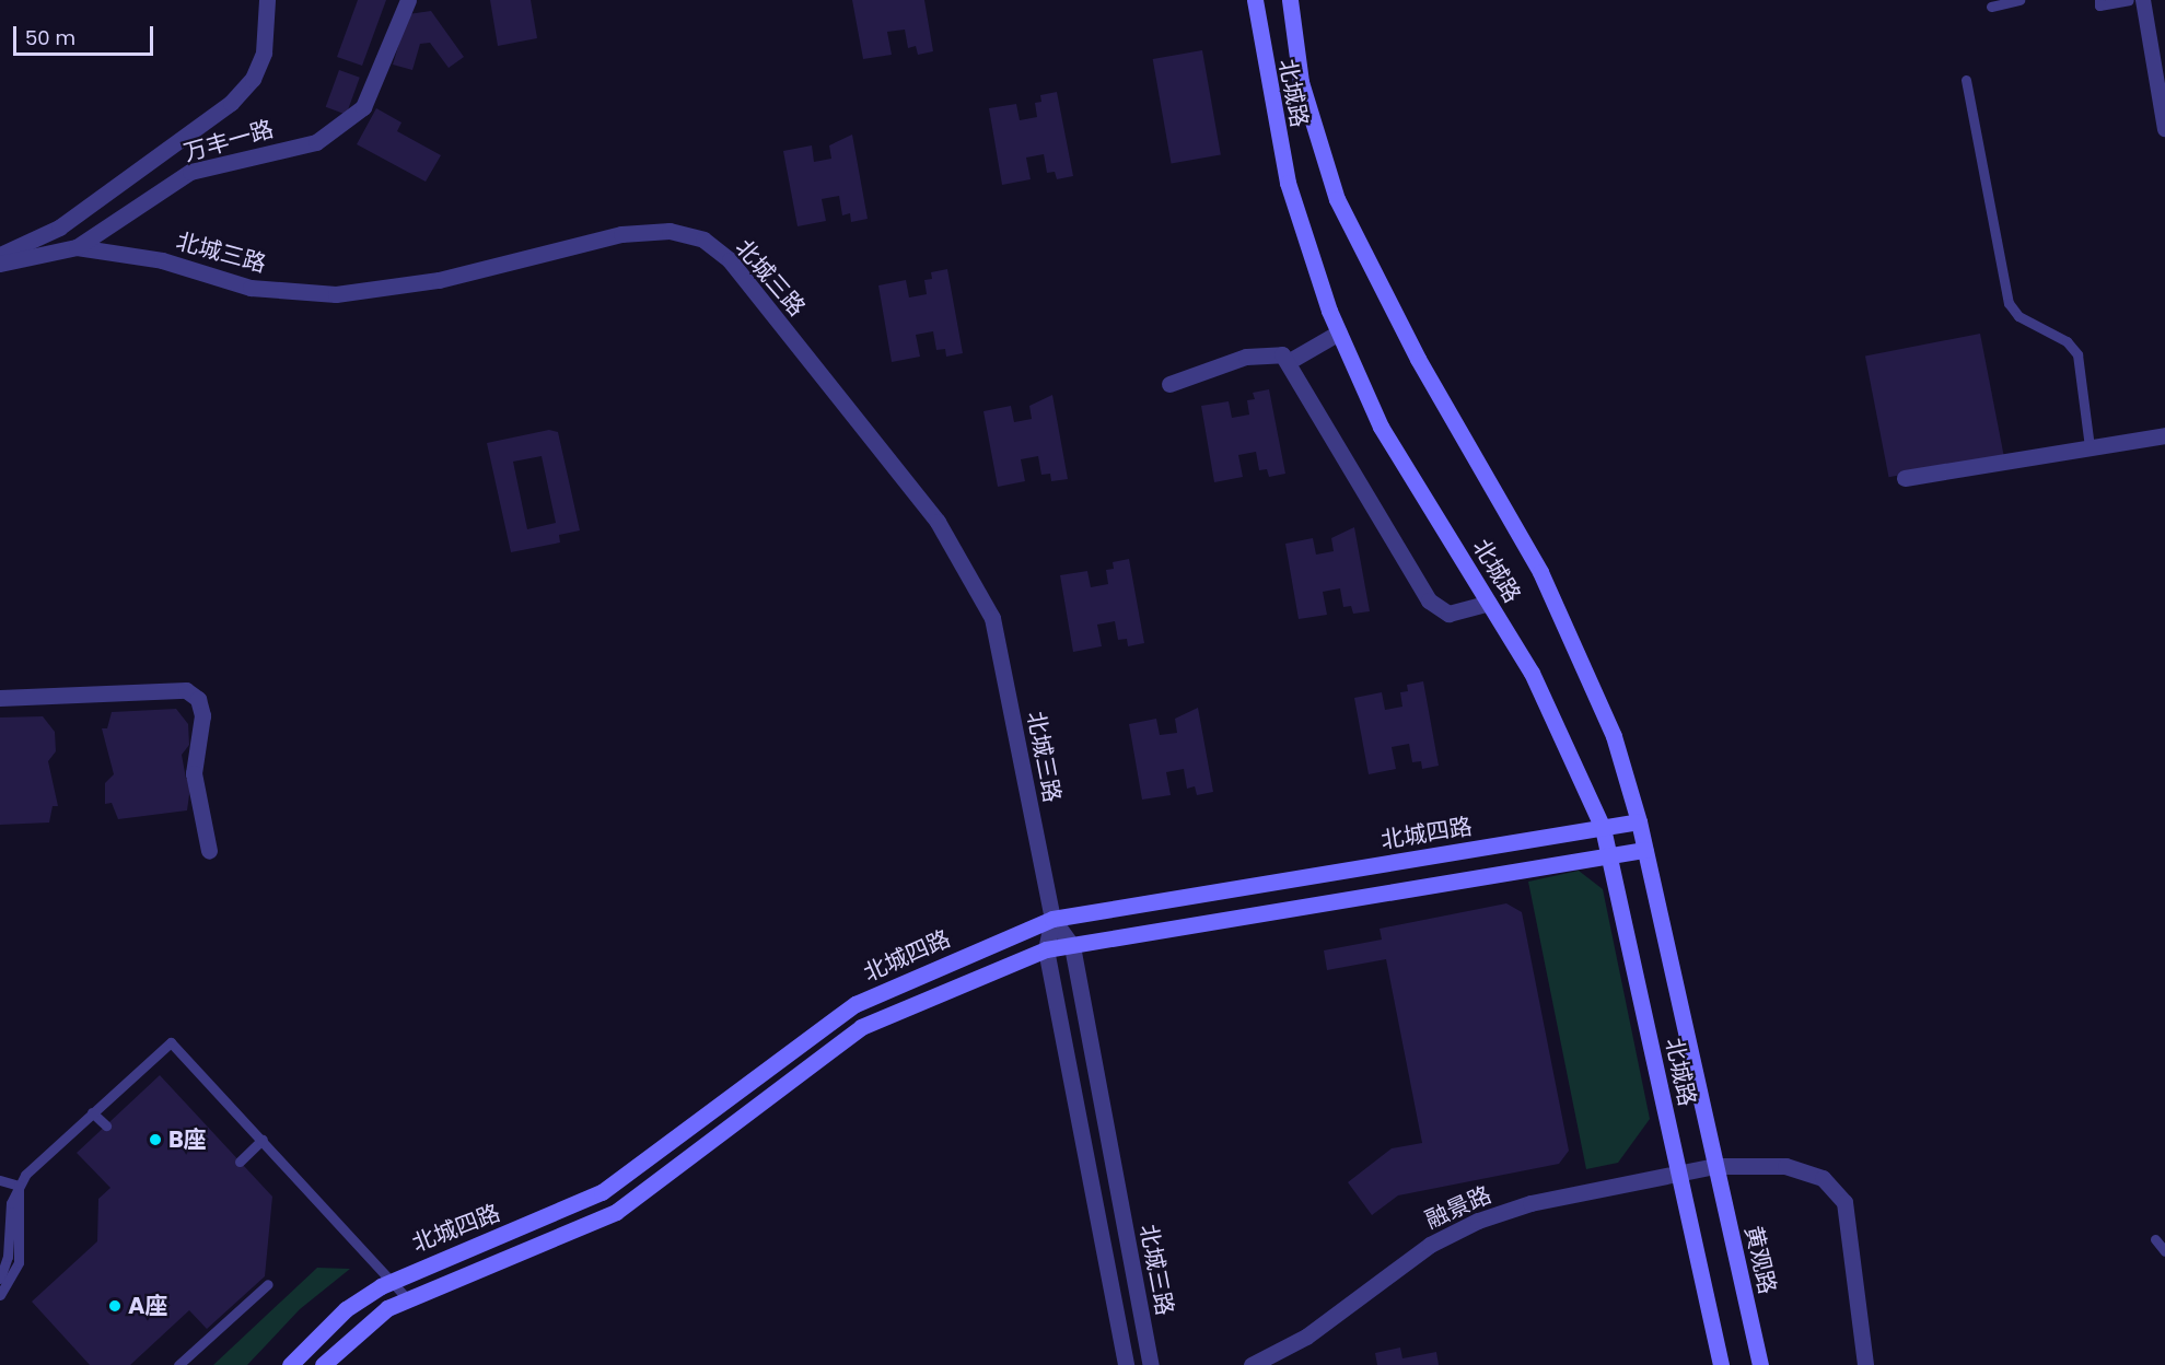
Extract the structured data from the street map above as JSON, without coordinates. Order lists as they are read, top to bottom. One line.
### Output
{"streets":{"main road":["北城路","北城四路","黄观路"],"street":["万丰一路","北城三路","融景路"]},"crossings":[["北城路","北城四路"],["北城路","融景路"],["北城路","黄观路"],["万丰一路","北城三路"],["北城三路","北城四路"],["融景路","黄观路"]],"places":["B座","A座"],"scale_bar":"50 m"}
